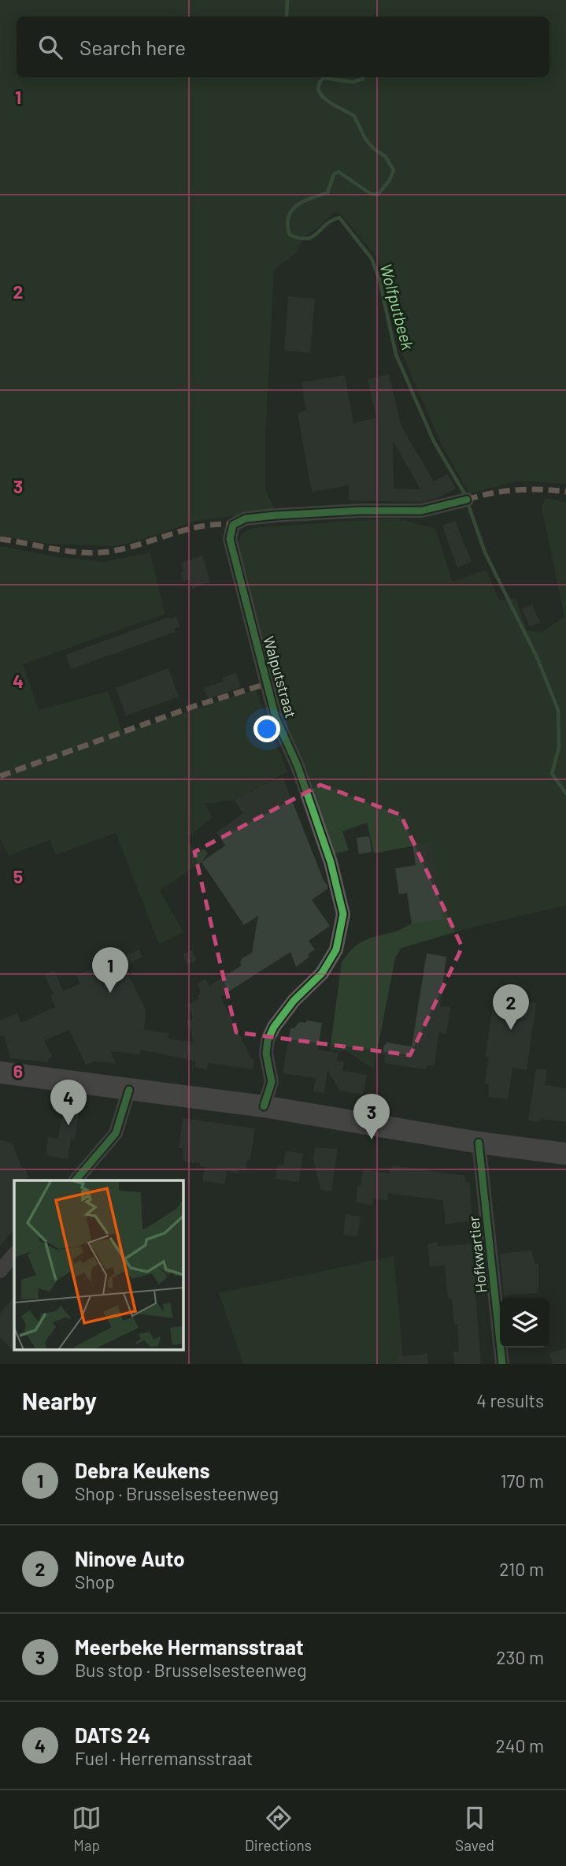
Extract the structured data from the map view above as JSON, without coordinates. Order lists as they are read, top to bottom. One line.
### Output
{"streets":{"street":["Walputstraat","Hofkwartier"]},"water":["Wolfputbeek"],"page":{"search":"Search here","pins":["1","2","4","3"],"heading":["Nearby","4 results"],"list":[{"mark":"1","name":"Debra Keukens","note":"Shop · Brusselsesteenweg","value":"170 m"},{"mark":"2","name":"Ninove Auto","note":"Shop","value":"210 m"},{"mark":"3","name":"Meerbeke Hermansstraat","note":"Bus stop · Brusselsesteenweg","value":"230 m"},{"mark":"4","name":"DATS 24","note":"Fuel · Herremansstraat","value":"240 m"}],"nav":["Map","Directions","Saved"]},"grid":{"rows":["1","2","3","4","5","6"]}}
